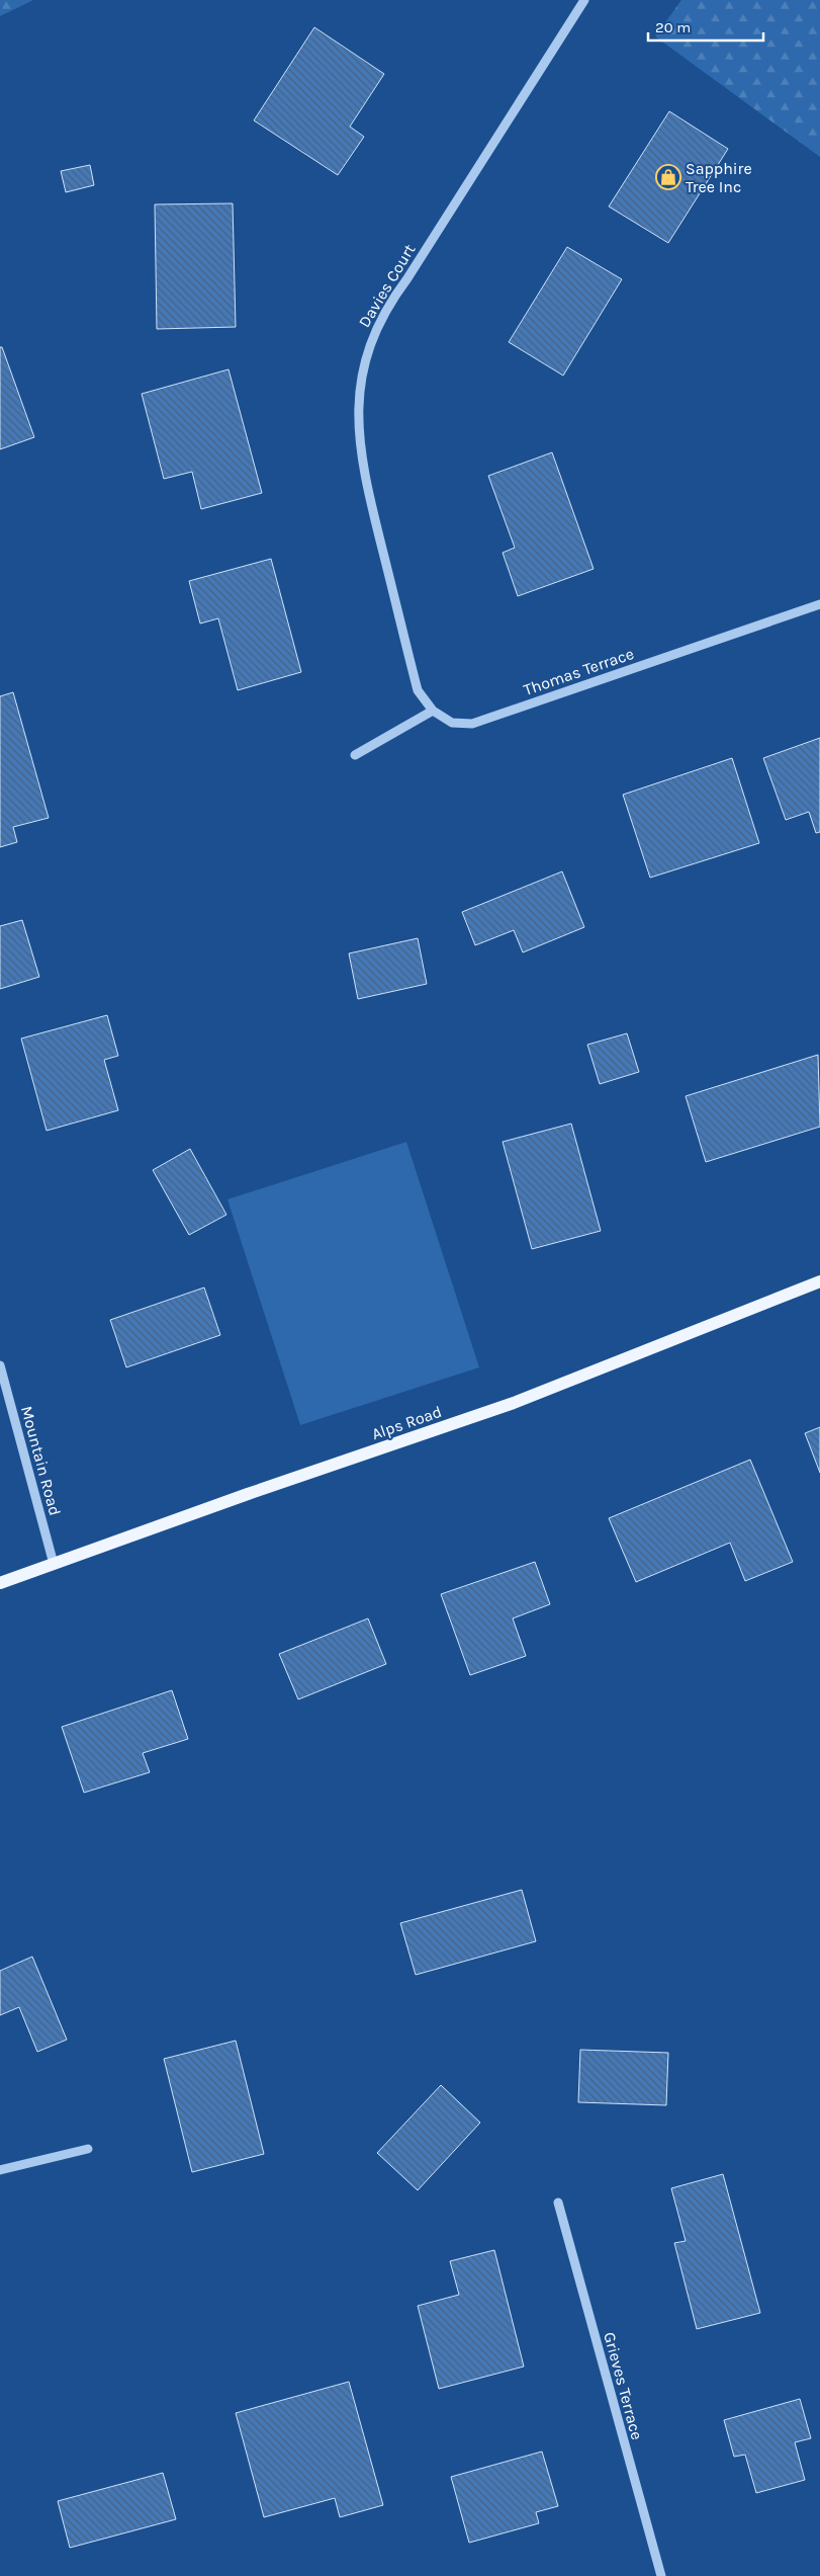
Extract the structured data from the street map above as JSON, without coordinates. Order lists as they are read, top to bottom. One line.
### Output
{"streets":{"main road":["Alps Road"],"street":["Davies Court","Thomas Terrace","Mountain Road","Grieves Terrace"]},"crossings":[["Davies Court","Thomas Terrace"],["Alps Road","Mountain Road"]],"places":{"shop":["Sapphire Tree Inc"]},"scale_bar":"20 m"}
